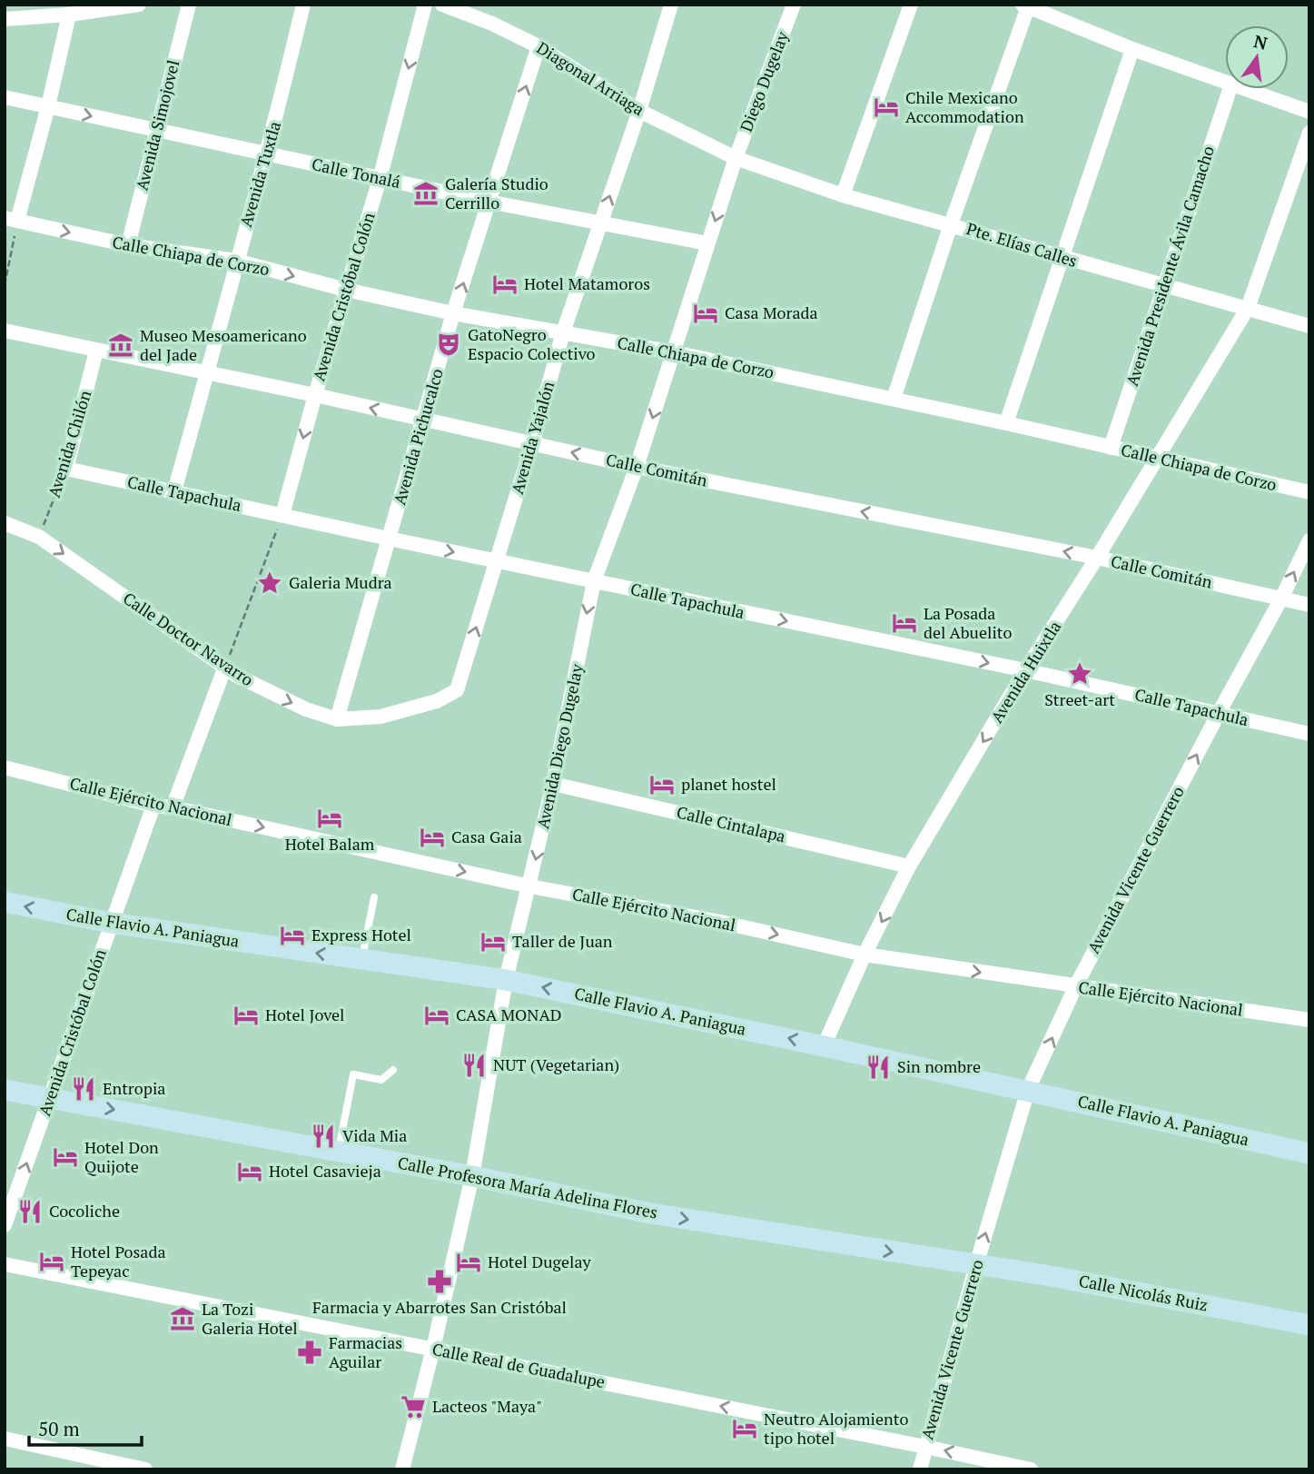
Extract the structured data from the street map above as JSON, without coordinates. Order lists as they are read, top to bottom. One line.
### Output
{"streets":{"street":["Diagonal Arriaga","Diego Dugelay","Avenida Simojovel","Calle Tonalá","Avenida Tuxtla","Pte. Elías Calles","Calle Chiapa de Corzo","Avenida Presidente Ávila Camacho","Avenida Cristóbal Colón","Avenida Pichucalco","Avenida Yajalón","Avenida Chilón","Calle Comitán","Calle Tapachula","Calle Doctor Navarro","Avenida Huixtla","Avenida Diego Dugelay","Calle Ejército Nacional","Calle Cintalapa","Avenida Vicente Guerrero","Calle Flavio A. Paniagua","Calle Profesora María Adelina Flores","Calle Nicolás Ruiz","Calle Real de Guadalupe"]},"crossings":[["Diagonal Arriaga","Diego Dugelay"],["Diagonal Arriaga","Pte. Elías Calles"],["Diagonal Arriaga","Avenida Pichucalco"],["Diagonal Arriaga","Avenida Yajalón"],["Diagonal Arriaga","Avenida Diego Dugelay"],["Diego Dugelay","Pte. Elías Calles"],["Diego Dugelay","Avenida Diego Dugelay"],["Avenida Simojovel","Calle Tonalá"],["Avenida Simojovel","Calle Chiapa de Corzo"],["Calle Tonalá","Avenida Tuxtla"],["Calle Tonalá","Avenida Cristóbal Colón"],["Calle Tonalá","Avenida Pichucalco"],["Calle Tonalá","Avenida Yajalón"],["Calle Tonalá","Avenida Diego Dugelay"],["Avenida Tuxtla","Calle Chiapa de Corzo"],["Avenida Tuxtla","Calle Comitán"],["Avenida Tuxtla","Calle Tapachula"],["Pte. Elías Calles","Avenida Presidente Ávila Camacho"],["Pte. Elías Calles","Avenida Huixtla"],["Pte. Elías Calles","Avenida Diego Dugelay"],["Calle Chiapa de Corzo","Avenida Presidente Ávila Camacho"],["Calle Chiapa de Corzo","Avenida Cristóbal Colón"],["Calle Chiapa de Corzo","Avenida Pichucalco"],["Calle Chiapa de Corzo","Avenida Yajalón"],["Calle Chiapa de Corzo","Avenida Huixtla"],["Calle Chiapa de Corzo","Avenida Diego Dugelay"],["Avenida Cristóbal Colón","Calle Comitán"],["Avenida Cristóbal Colón","Calle Tapachula"],["Avenida Cristóbal Colón","Calle Ejército Nacional"],["Avenida Cristóbal Colón","Calle Flavio A. Paniagua"],["Avenida Cristóbal Colón","Calle Profesora María Adelina Flores"],["Avenida Pichucalco","Calle Comitán"],["Avenida Pichucalco","Calle Tapachula"],["Avenida Pichucalco","Calle Doctor Navarro"],["Avenida Yajalón","Calle Comitán"],["Avenida Yajalón","Calle Tapachula"],["Avenida Yajalón","Calle Doctor Navarro"],["Avenida Chilón","Calle Comitán"],["Avenida Chilón","Calle Tapachula"],["Avenida Chilón","Calle Doctor Navarro"],["Calle Comitán","Avenida Huixtla"],["Calle Comitán","Avenida Diego Dugelay"],["Calle Comitán","Avenida Vicente Guerrero"],["Calle Tapachula","Avenida Huixtla"],["Calle Tapachula","Avenida Diego Dugelay"],["Calle Tapachula","Avenida Vicente Guerrero"],["Avenida Huixtla","Calle Ejército Nacional"],["Avenida Huixtla","Calle Cintalapa"],["Avenida Huixtla","Calle Flavio A. Paniagua"],["Avenida Diego Dugelay","Calle Ejército Nacional"],["Avenida Diego Dugelay","Calle Cintalapa"],["Avenida Diego Dugelay","Calle Flavio A. Paniagua"],["Avenida Diego Dugelay","Calle Profesora María Adelina Flores"],["Avenida Diego Dugelay","Calle Real de Guadalupe"],["Calle Ejército Nacional","Avenida Vicente Guerrero"],["Avenida Vicente Guerrero","Calle Flavio A. Paniagua"],["Avenida Vicente Guerrero","Calle Profesora María Adelina Flores"],["Avenida Vicente Guerrero","Calle Nicolás Ruiz"],["Avenida Vicente Guerrero","Calle Real de Guadalupe"],["Calle Profesora María Adelina Flores","Calle Nicolás Ruiz"]],"one_way":["Avenida Pichucalco","Avenida Yajalón","Calle Comitán","Calle Tapachula","Calle Doctor Navarro","Avenida Diego Dugelay","Calle Ejército Nacional","Avenida Vicente Guerrero","Calle Flavio A. Paniagua","Calle Profesora María Adelina Flores","Calle Real de Guadalupe"],"places":{"hotel":["Chile Mexicano Accommodation","Hotel Matamoros","Casa Morada","La Posada del Abuelito","planet hostel","Hotel Balam","Casa Gaia","Express Hotel","Taller de Juan","Hotel Jovel","CASA MONAD","Hotel Don Quijote","Hotel Casavieja","Hotel Posada Tepeyac","Hotel Dugelay","Neutro Alojamiento tipo hotel"],"museum":["Galería Studio Cerrillo","Museo Mesoamericano del Jade","La Tozi Galeria Hotel"],"theatre":["GatoNegro Espacio Colectivo"],"place":["Galeria Mudra","Street-art"],"restaurant":["NUT (Vegetarian)","Sin nombre","Entropia","Vida Mia","Cocoliche"],"pharmacy":["Farmacia y Abarrotes San Cristóbal","Farmacias Aguilar"],"supermarket":["Lacteos \"Maya\""]},"scale_bar":"50 m","north":"top"}
